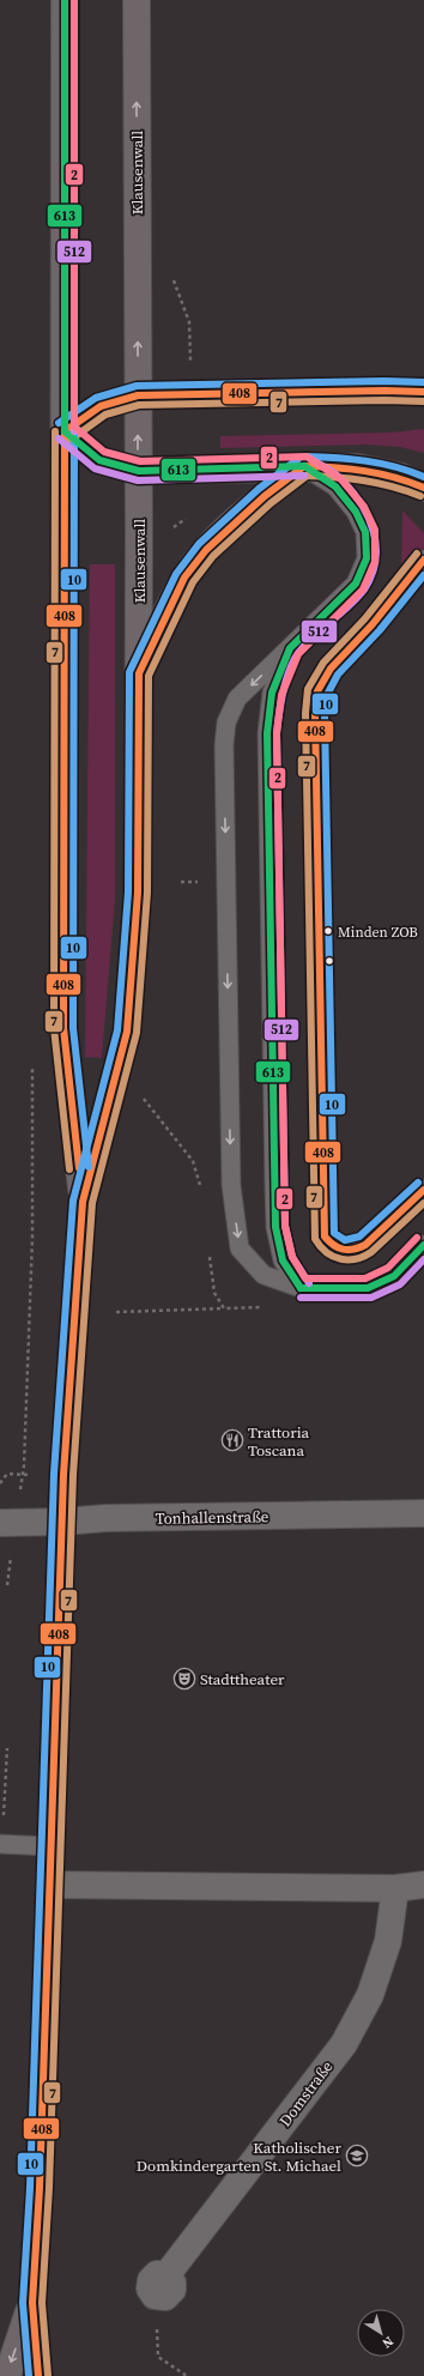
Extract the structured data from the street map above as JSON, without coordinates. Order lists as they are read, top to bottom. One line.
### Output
{"streets":{"main road":["Klausenwall"],"street":["Tonhallenstraße","Domstraße"]},"crossings":[["Klausenwall","Tonhallenstraße"]],"places":{"other":["Minden ZOB"],"restaurant":["Trattoria Toscana"],"theatre":["Stadttheater"],"school or university":["Katholischer Domkindergarten St. Michael"]},"lines":["transit line 613","transit line 512","transit line 2","transit line 10","transit line 408","transit line 7"],"north":"bottom right"}
